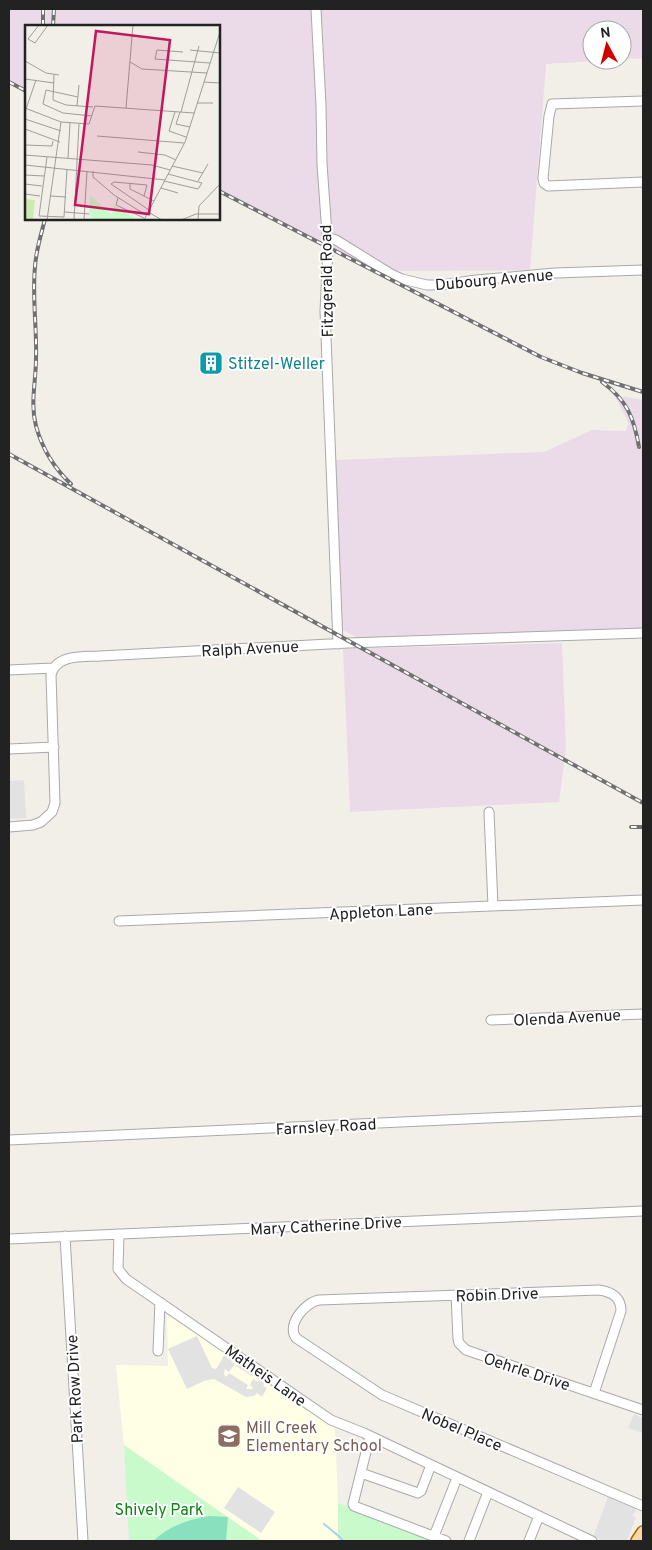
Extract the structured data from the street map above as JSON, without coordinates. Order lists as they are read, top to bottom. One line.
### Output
{"streets":{"street":["Dubourg Avenue","Fitzgerald Road","Ralph Avenue","Appleton Lane","Olenda Avenue","Farnsley Road","Mary Catherine Drive","Robin Drive","Oehrle Drive","Matheis Lane","Park Row Drive","Nobel Place"]},"crossings":[["Dubourg Avenue","Fitzgerald Road"],["Fitzgerald Road","Ralph Avenue"],["Mary Catherine Drive","Matheis Lane"],["Mary Catherine Drive","Park Row Drive"],["Robin Drive","Oehrle Drive"],["Robin Drive","Nobel Place"]],"parks":["Shively Park"],"places":{"building":["Stitzel-Weller"],"school or university":["Mill Creek Elementary School"]},"north":"top"}
